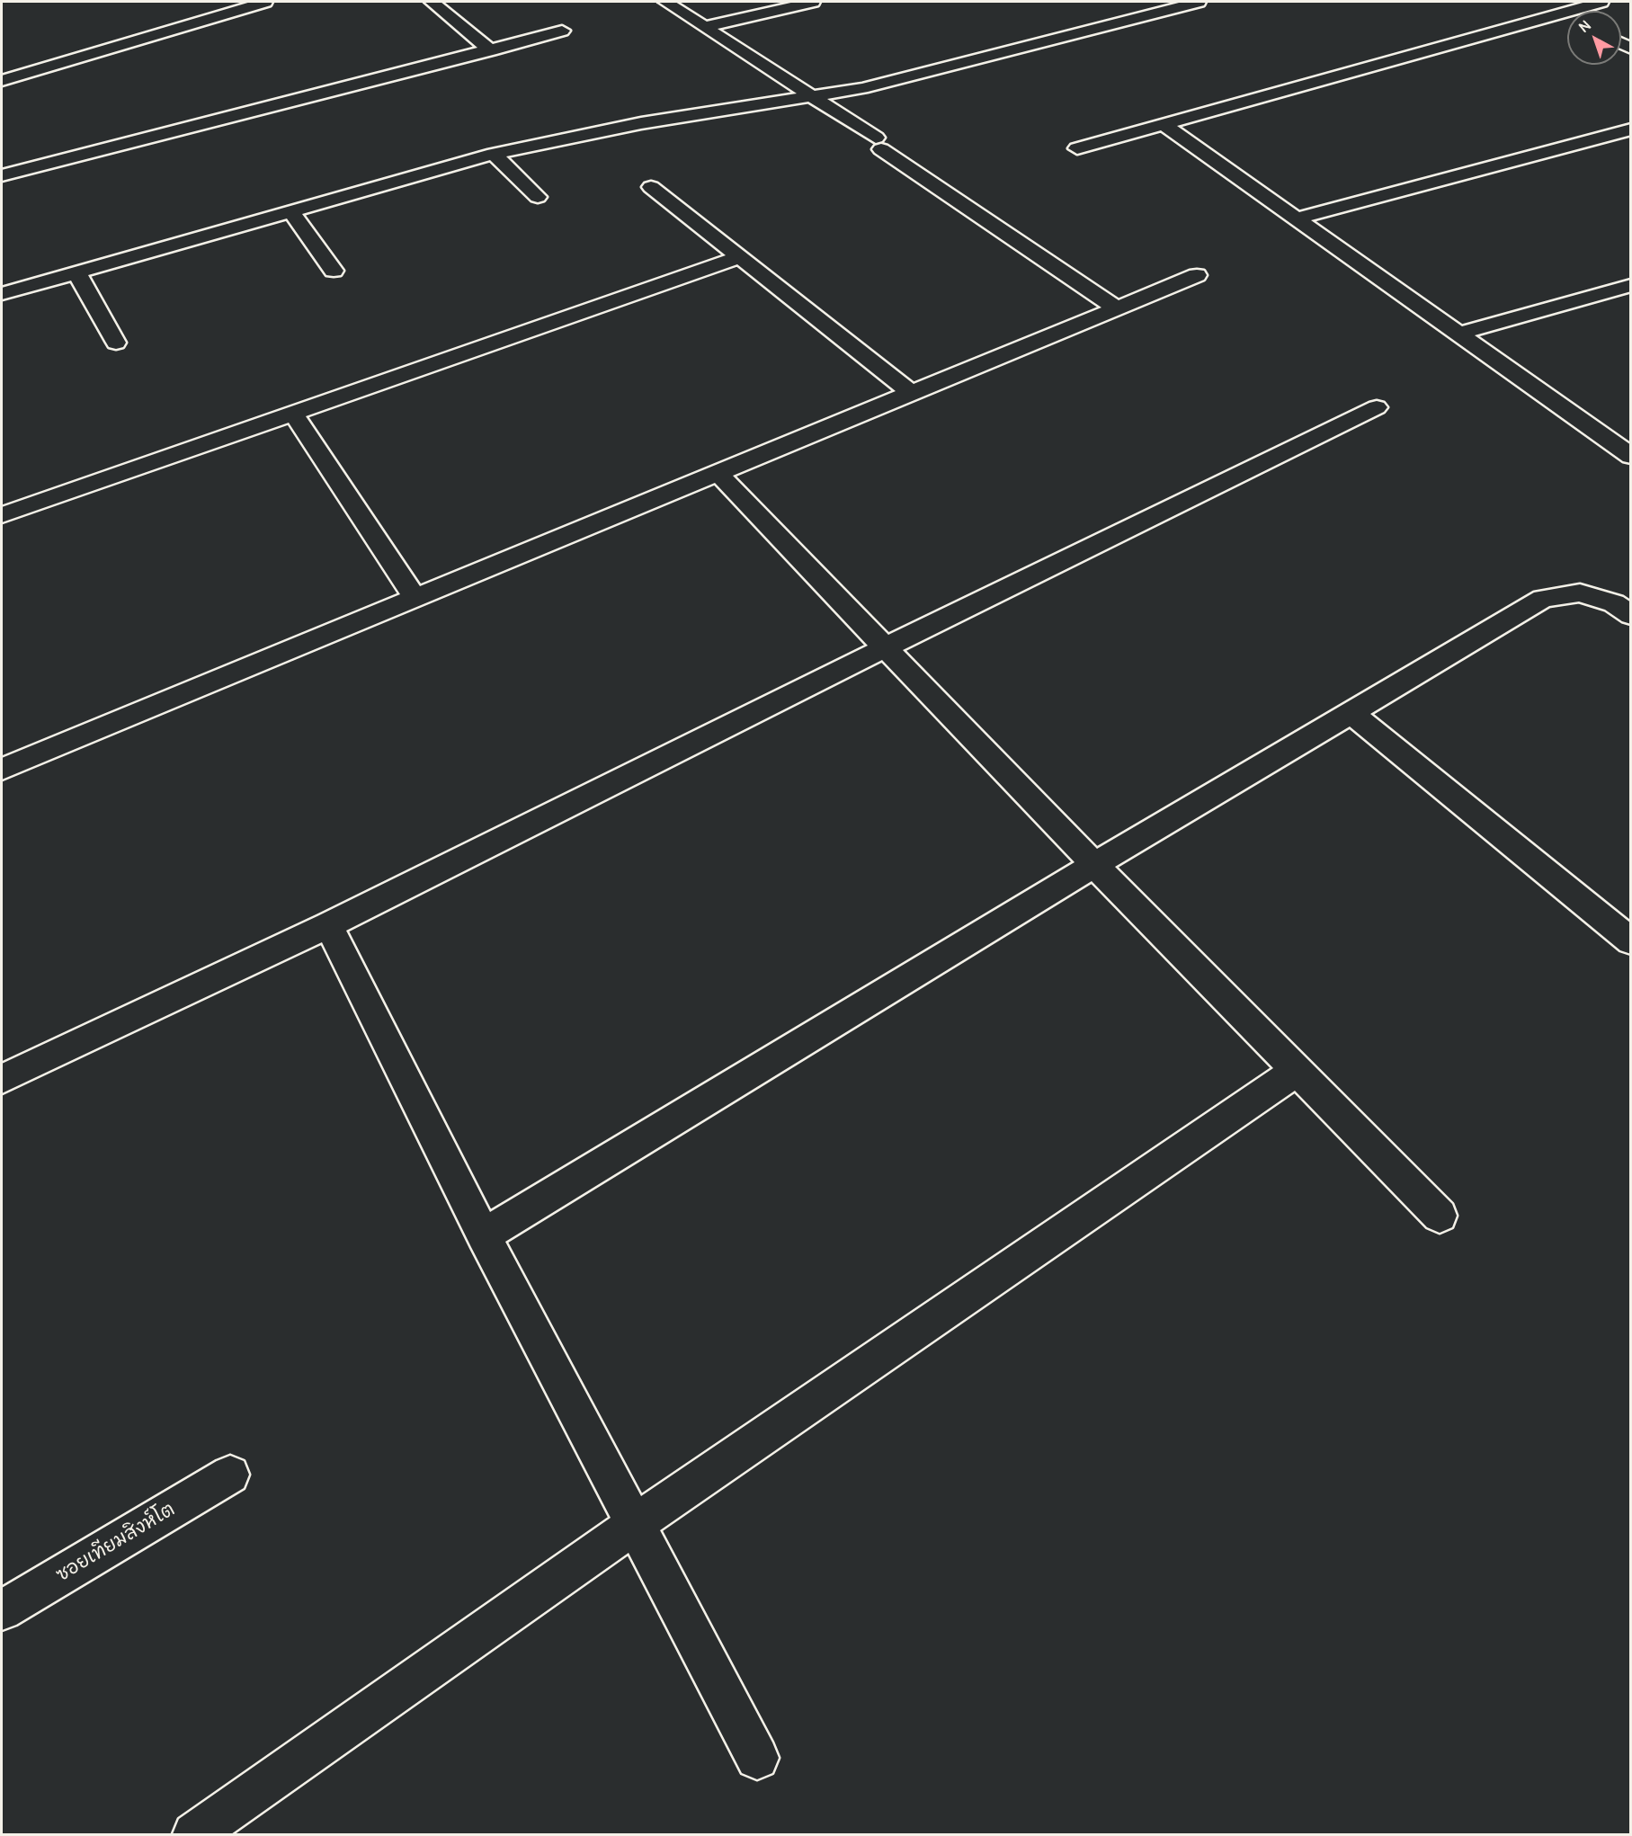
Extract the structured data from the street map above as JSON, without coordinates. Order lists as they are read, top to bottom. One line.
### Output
{"streets":{"street":["ซอยเทียมสิงห์โต"]},"north":"top left"}
